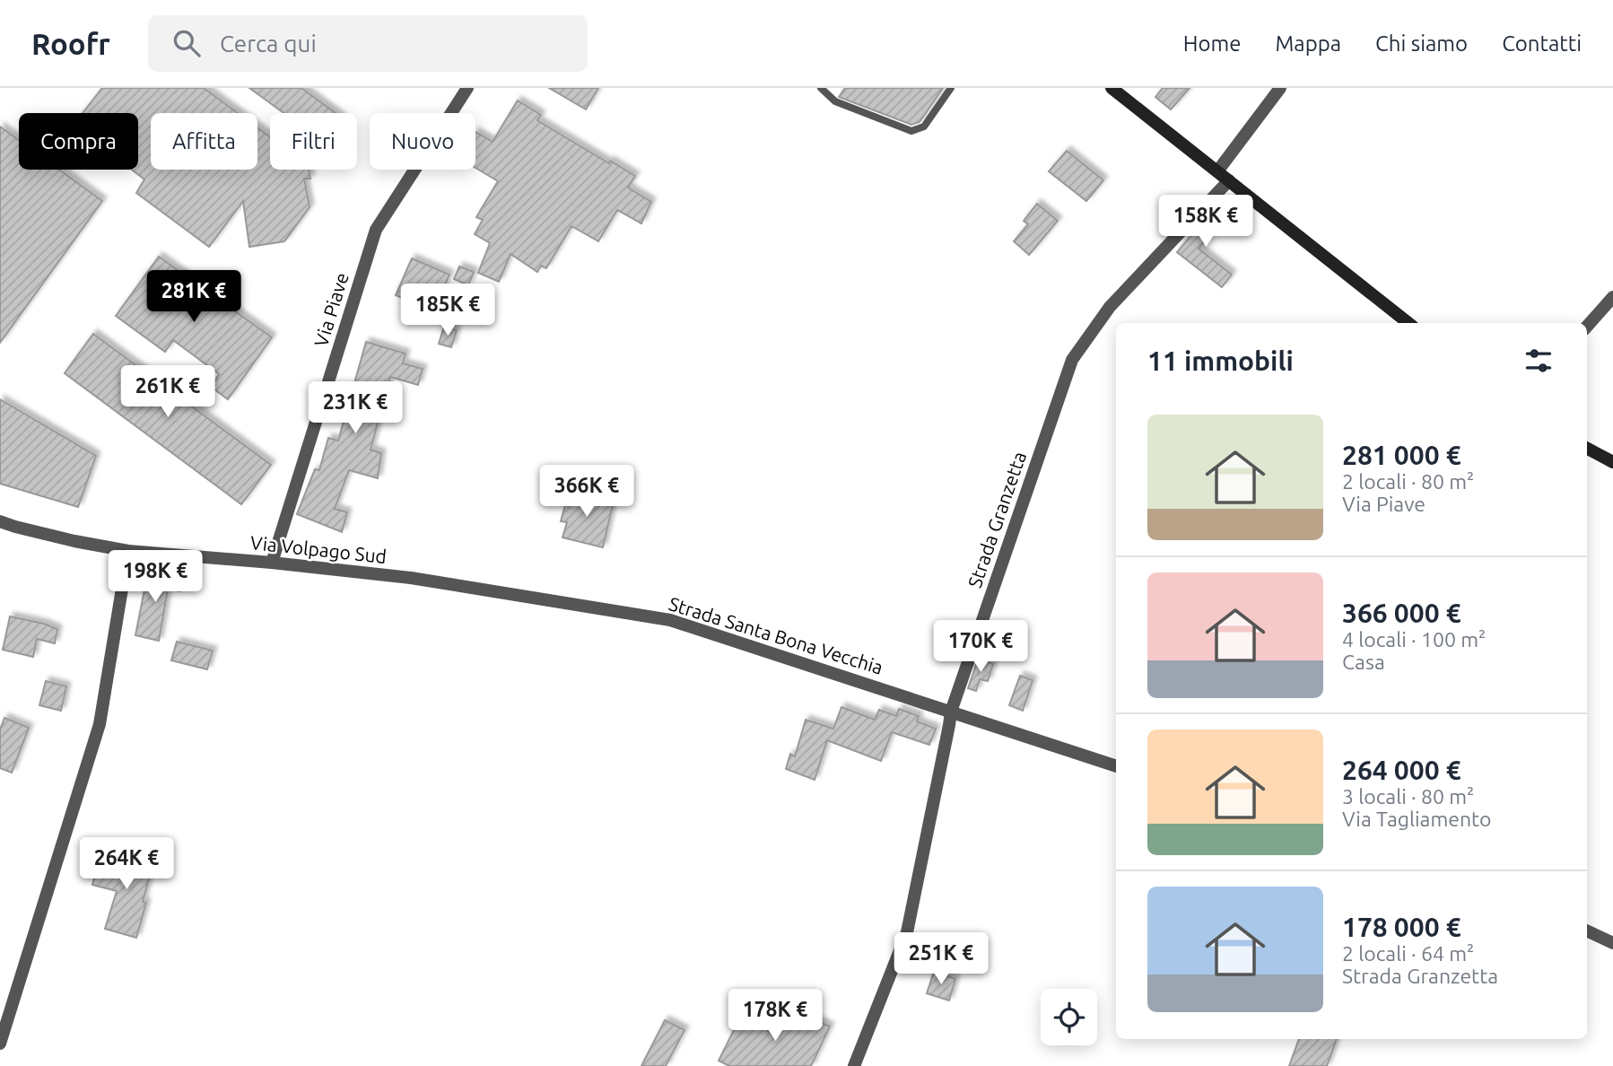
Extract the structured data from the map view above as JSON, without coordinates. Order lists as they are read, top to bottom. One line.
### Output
{"streets":{"street":["Via Piave","Strada Granzetta","Via Volpago Sud","Strada Santa Bona Vecchia"]},"crossings":[["Via Piave","Via Volpago Sud"],["Strada Granzetta","Strada Santa Bona Vecchia"],["Via Volpago Sud","Strada Santa Bona Vecchia"]],"page":{"header":"Roofr","search":"Cerca qui","nav":["Home","Mappa","Chi siamo","Contatti"],"chip":["Compra","Affitta","Filtri","Nuovo"],"price":["158K €","281K €","185K €","261K €","231K €","366K €","198K €","170K €","264K €","251K €","178K €"],"heading":"11 immobili","list":[{"name":"281 000 €","note":"2 locali · 80 m² · Via Piave"},{"name":"366 000 €","note":"4 locali · 100 m² · Casa"},{"name":"264 000 €","note":"3 locali · 80 m² · Via Tagliamento"},{"name":"178 000 €","note":"2 locali · 64 m² · Strada Granzetta"}]}}
